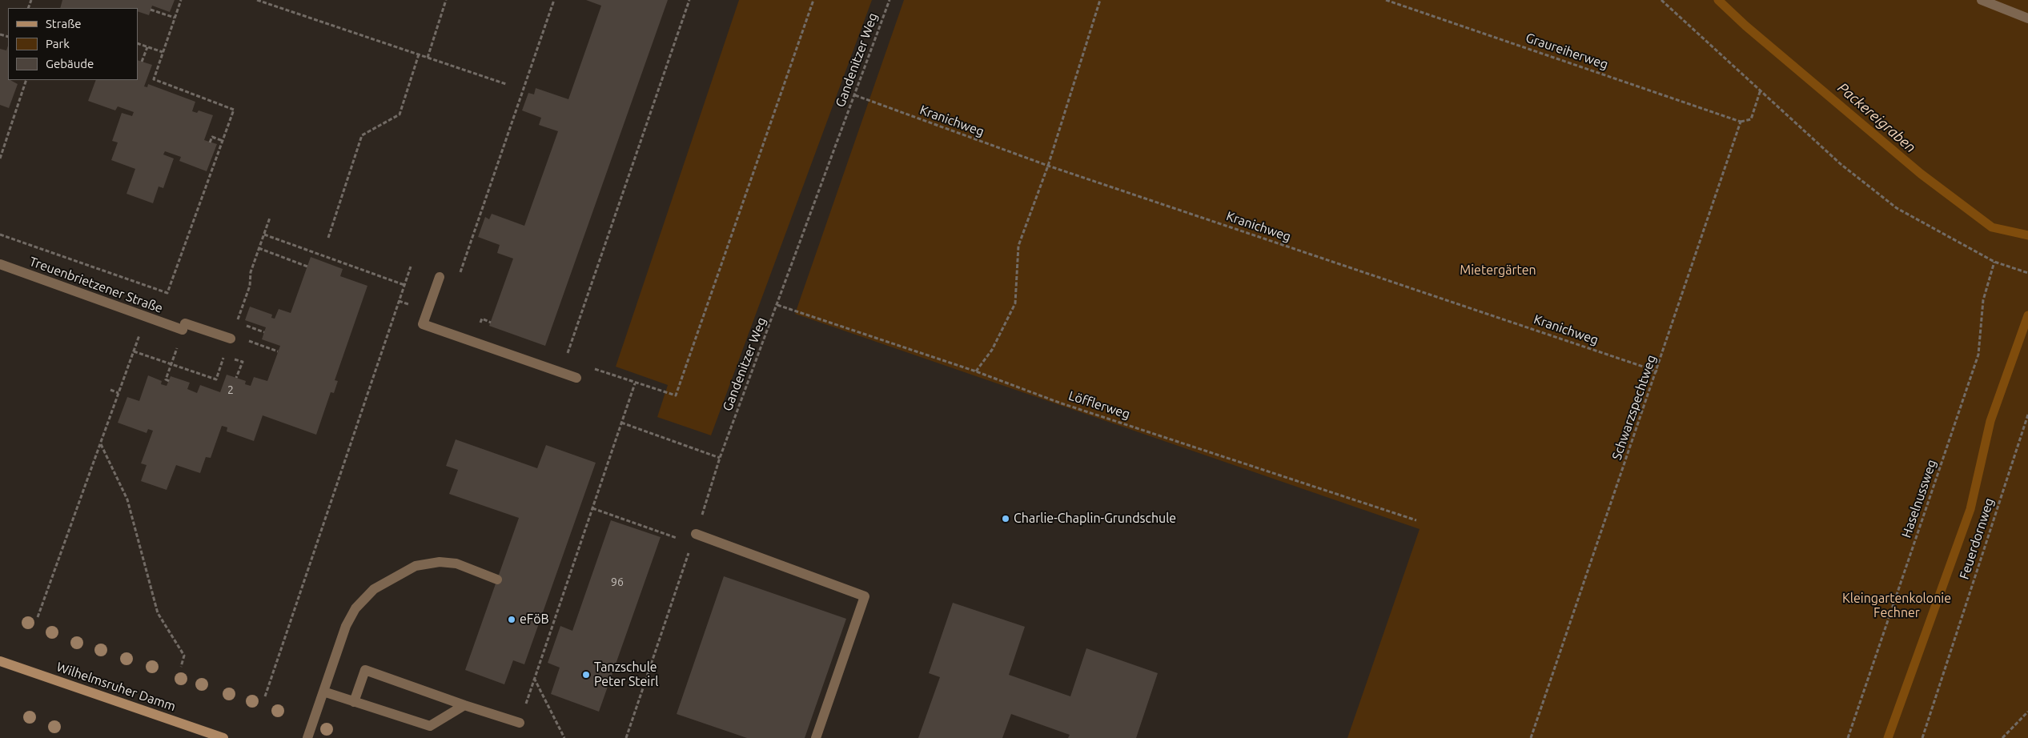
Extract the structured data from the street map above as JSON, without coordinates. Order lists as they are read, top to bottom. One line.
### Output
{"streets":{"main road":["Wilhelmsruher Damm"],"lane":["Treuenbrietzener Straße"],"path":["Graureiherweg","Gandenitzer Weg","Kranichweg","Löfflerweg","Schwarzspechtweg","Haselnussweg","Feuerdornweg"]},"crossings":[["Graureiherweg","Schwarzspechtweg"],["Gandenitzer Weg","Kranichweg"],["Gandenitzer Weg","Löfflerweg"],["Kranichweg","Schwarzspechtweg"]],"water":["Packereigraben"],"parks":["Mietergärten","Kleingartenkolonie Fechner"],"places":["Charlie-Chaplin-Grundschule","eFöB","Tanzschule Peter Steirl"],"house_numbers":["2","96"],"legend":["Straße","Park","Gebäude"]}
